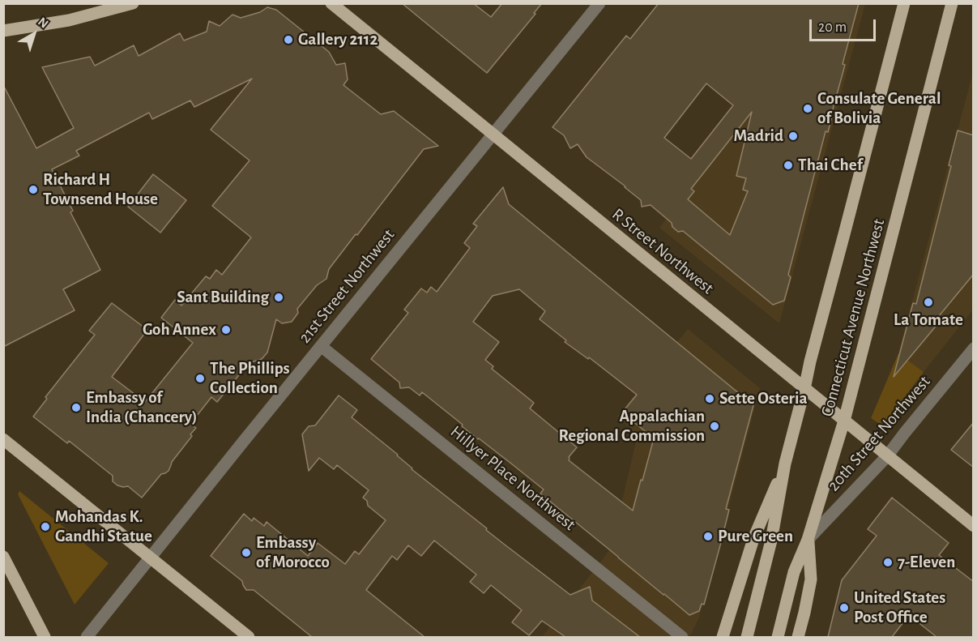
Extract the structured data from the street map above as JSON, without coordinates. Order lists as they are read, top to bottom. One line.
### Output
{"streets":{"main road":["R Street Northwest","Connecticut Avenue Northwest"],"street":["21st Street Northwest","20th Street Northwest","Hillyer Place Northwest"]},"crossings":[["R Street Northwest","21st Street Northwest"],["R Street Northwest","Connecticut Avenue Northwest"],["R Street Northwest","20th Street Northwest"],["21st Street Northwest","Hillyer Place Northwest"],["Connecticut Avenue Northwest","20th Street Northwest"]],"places":["Gallery 2112","Consulate General of Bolivia","Madrid","Thai Chef","Richard H Townsend House","Sant Building","La Tomate","Goh Annex","The Phillips Collection","Sette Osteria","Embassy of India (Chancery)","Appalachian Regional Commission","Mohandas K. Gandhi Statue","Pure Green","Embassy of Morocco","7-Eleven","United States Post Office"],"scale_bar":"20 m","north":"top right"}
